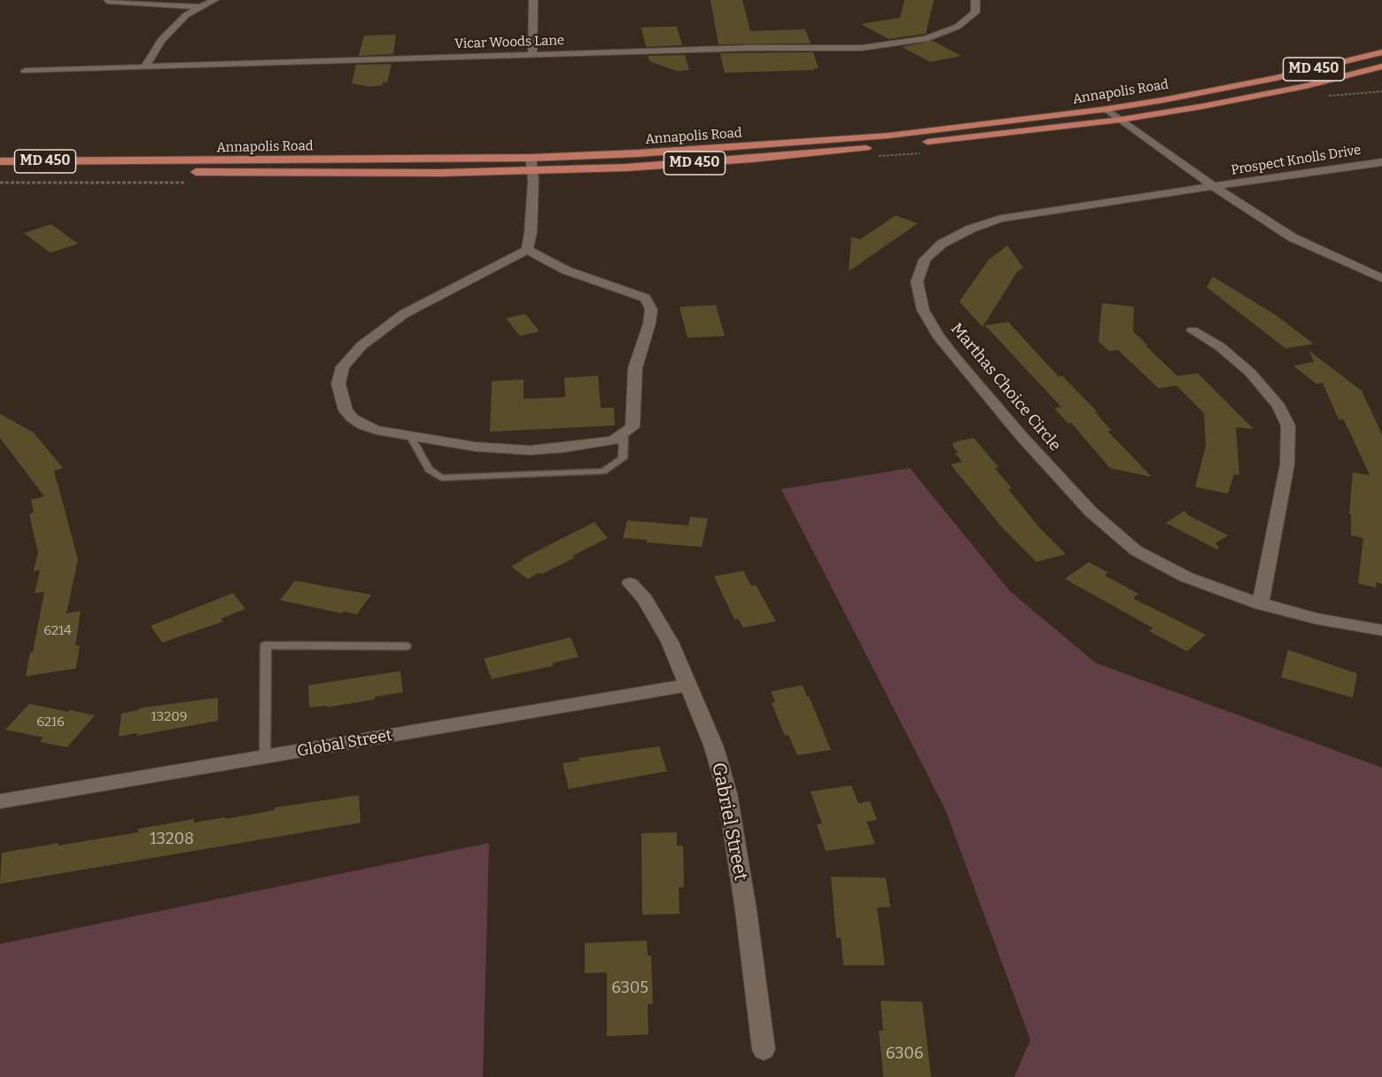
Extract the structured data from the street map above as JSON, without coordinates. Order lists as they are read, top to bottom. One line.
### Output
{"streets":{"main road":["MD 450","Annapolis Road"],"street":["Vicar Woods Lane","Prospect Knolls Drive","Marthas Choice Circle","Global Street","Gabriel Street"]},"crossings":[["Prospect Knolls Drive","Marthas Choice Circle"],["Global Street","Gabriel Street"]],"house_numbers":["6214","13209","6216","13208","6305","6306"]}
